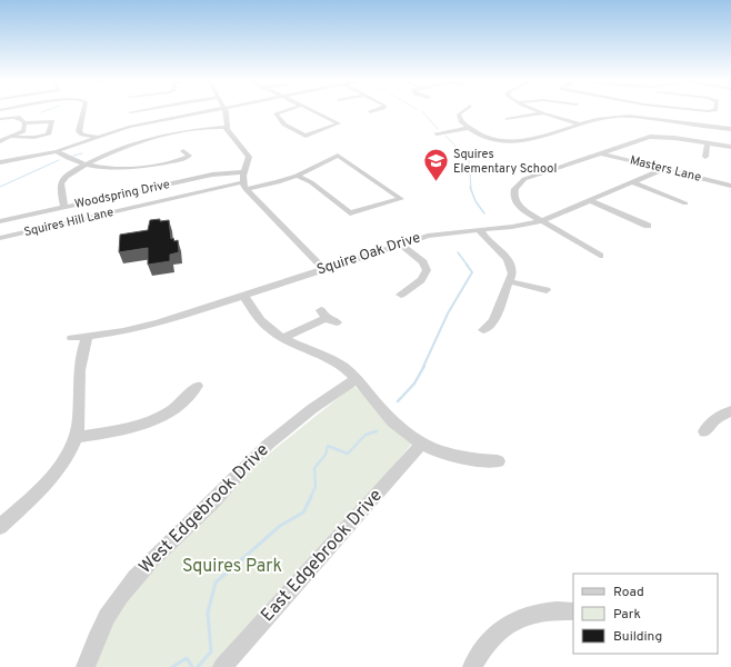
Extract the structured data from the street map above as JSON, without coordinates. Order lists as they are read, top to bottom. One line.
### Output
{"streets":{"street":["Masters Lane","Woodspring Drive","Squires Hill Lane","Squire Oak Drive","West Edgebrook Drive","East Edgebrook Drive"]},"crossings":[["Masters Lane","Squire Oak Drive"]],"parks":["Squires Park"],"places":{"school or university":["Squires Elementary School"]},"legend":["Road","Park","Building"]}
